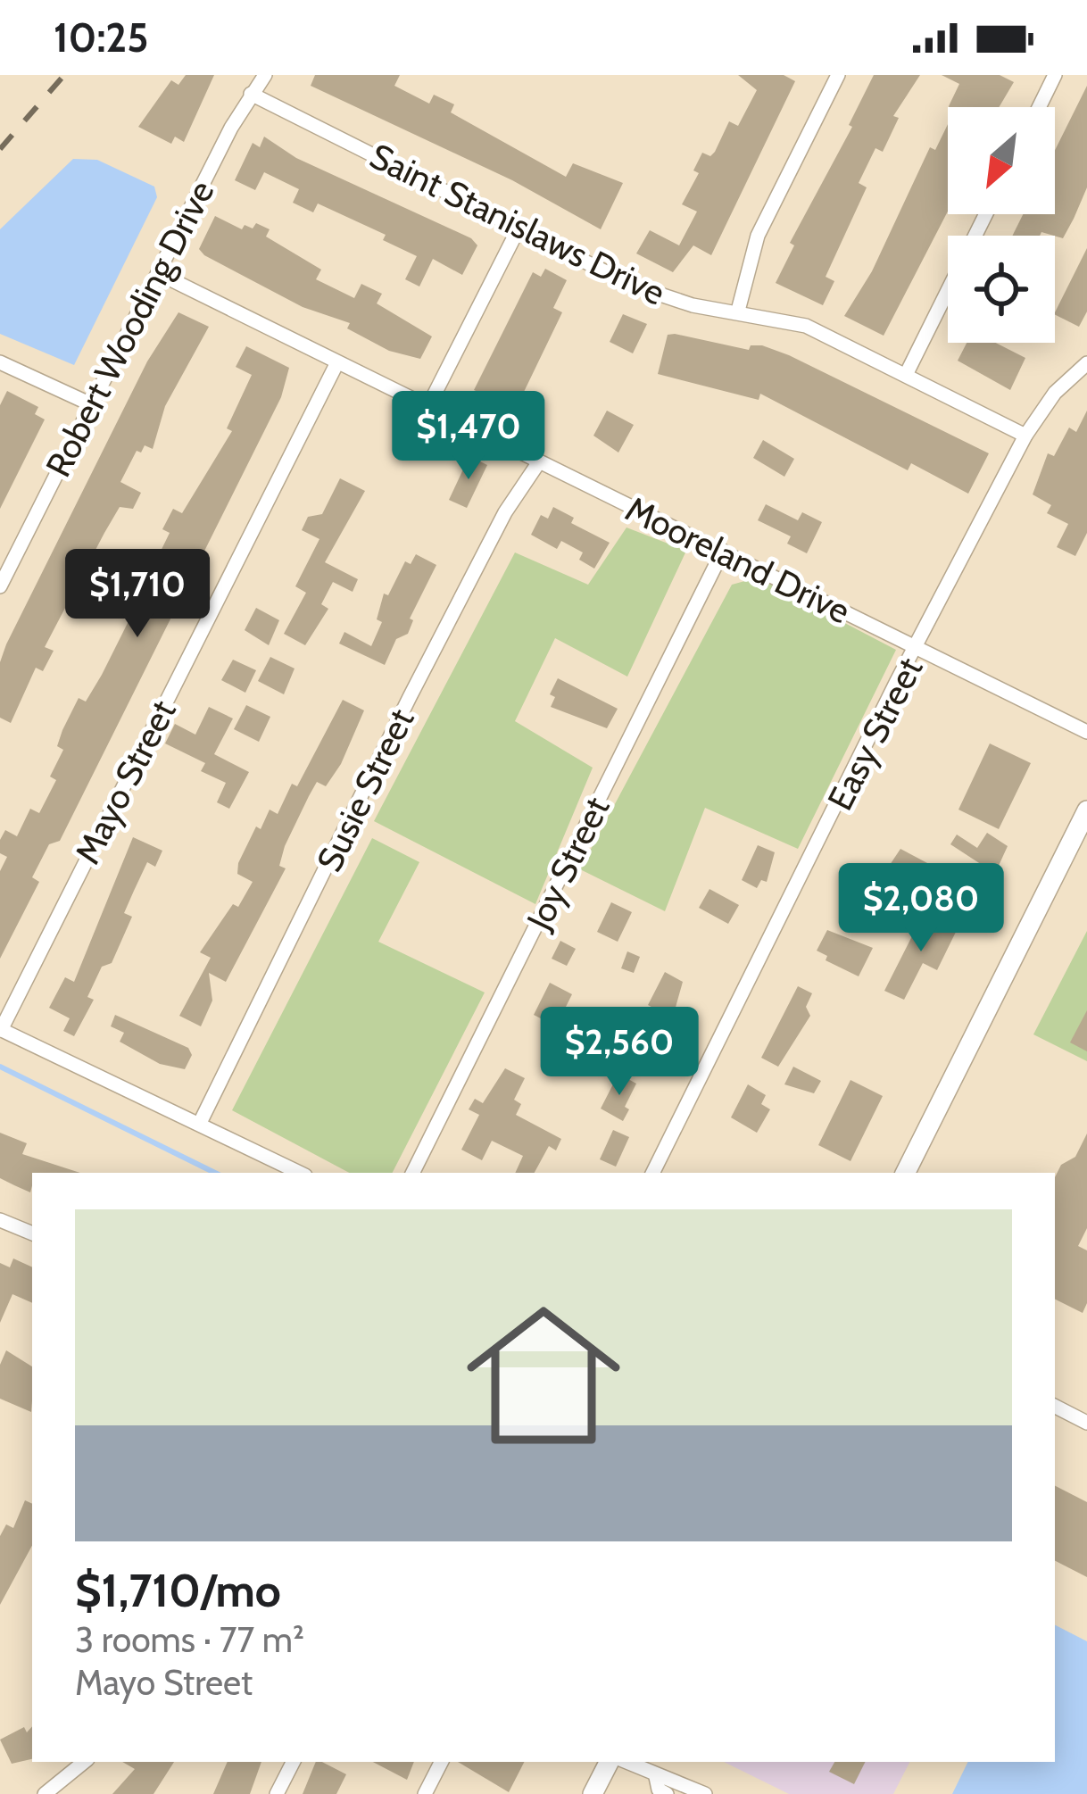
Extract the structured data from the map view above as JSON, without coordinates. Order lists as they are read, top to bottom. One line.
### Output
{"streets":{"street":["Saint Stanislaws Drive","Robert Wooding Drive","Mooreland Drive","Easy Street","Mayo Street","Susie Street","Joy Street"]},"crossings":[["Saint Stanislaws Drive","Robert Wooding Drive"],["Saint Stanislaws Drive","Easy Street"],["Robert Wooding Drive","Mooreland Drive"],["Mooreland Drive","Easy Street"],["Mooreland Drive","Mayo Street"],["Mooreland Drive","Susie Street"],["Mooreland Drive","Joy Street"]],"north":"bottom left","page":{"status":"10:25","price":["$1,470","$1,710","$2,080","$2,560"],"list":[{"name":"$1,710/mo","note":"3 rooms · 77 m² · Mayo Street"}]}}
